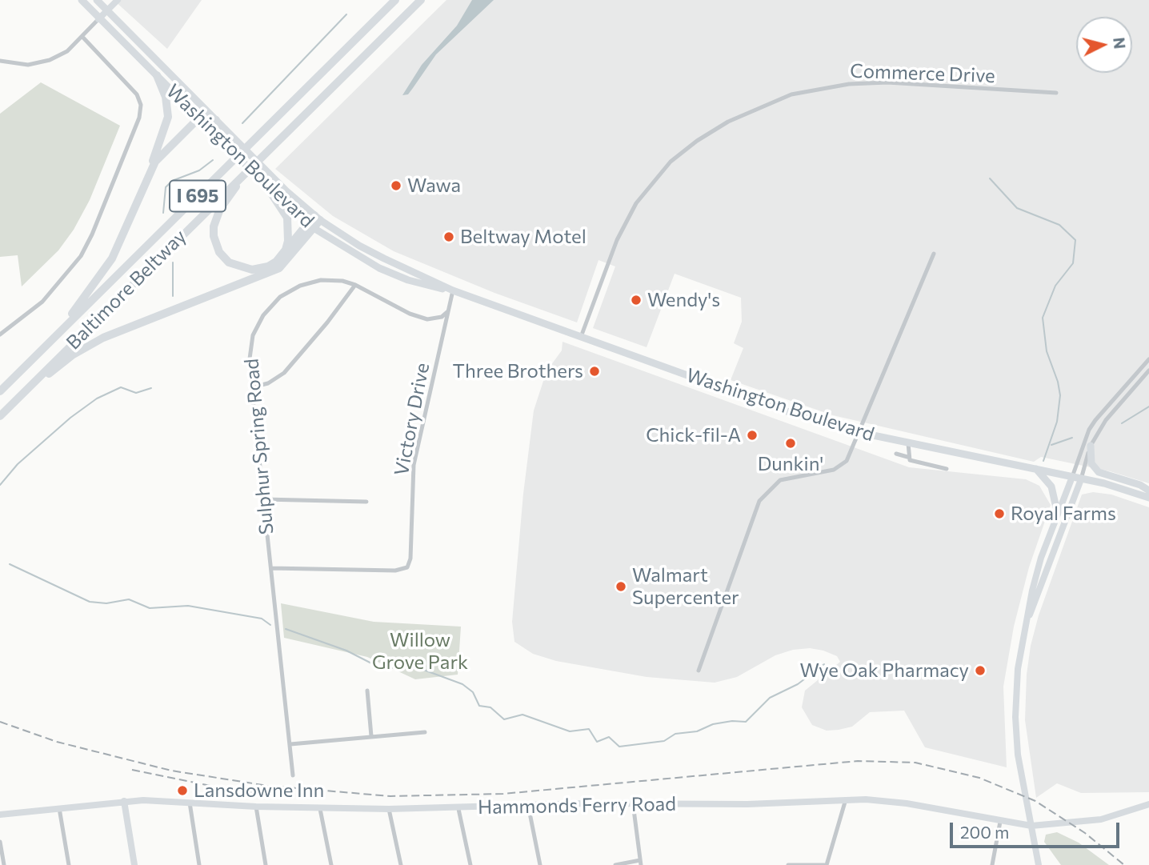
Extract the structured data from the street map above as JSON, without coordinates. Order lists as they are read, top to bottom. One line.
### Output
{"streets":{"highway":["I 695","Baltimore Beltway"],"main road":["Washington Boulevard"],"street":["Commerce Drive","Victory Drive","Sulphur Spring Road","Hammonds Ferry Road"]},"crossings":[["Commerce Drive","Washington Boulevard"],["Victory Drive","Sulphur Spring Road"]],"parks":["Willow Grove Park"],"places":["Wawa","Beltway Motel","Wendy's","Three Brothers","Chick-fil-A","Dunkin'","Royal Farms","Walmart Supercenter","Wye Oak Pharmacy","Lansdowne Inn"],"scale_bar":"200 m","north":"right"}
